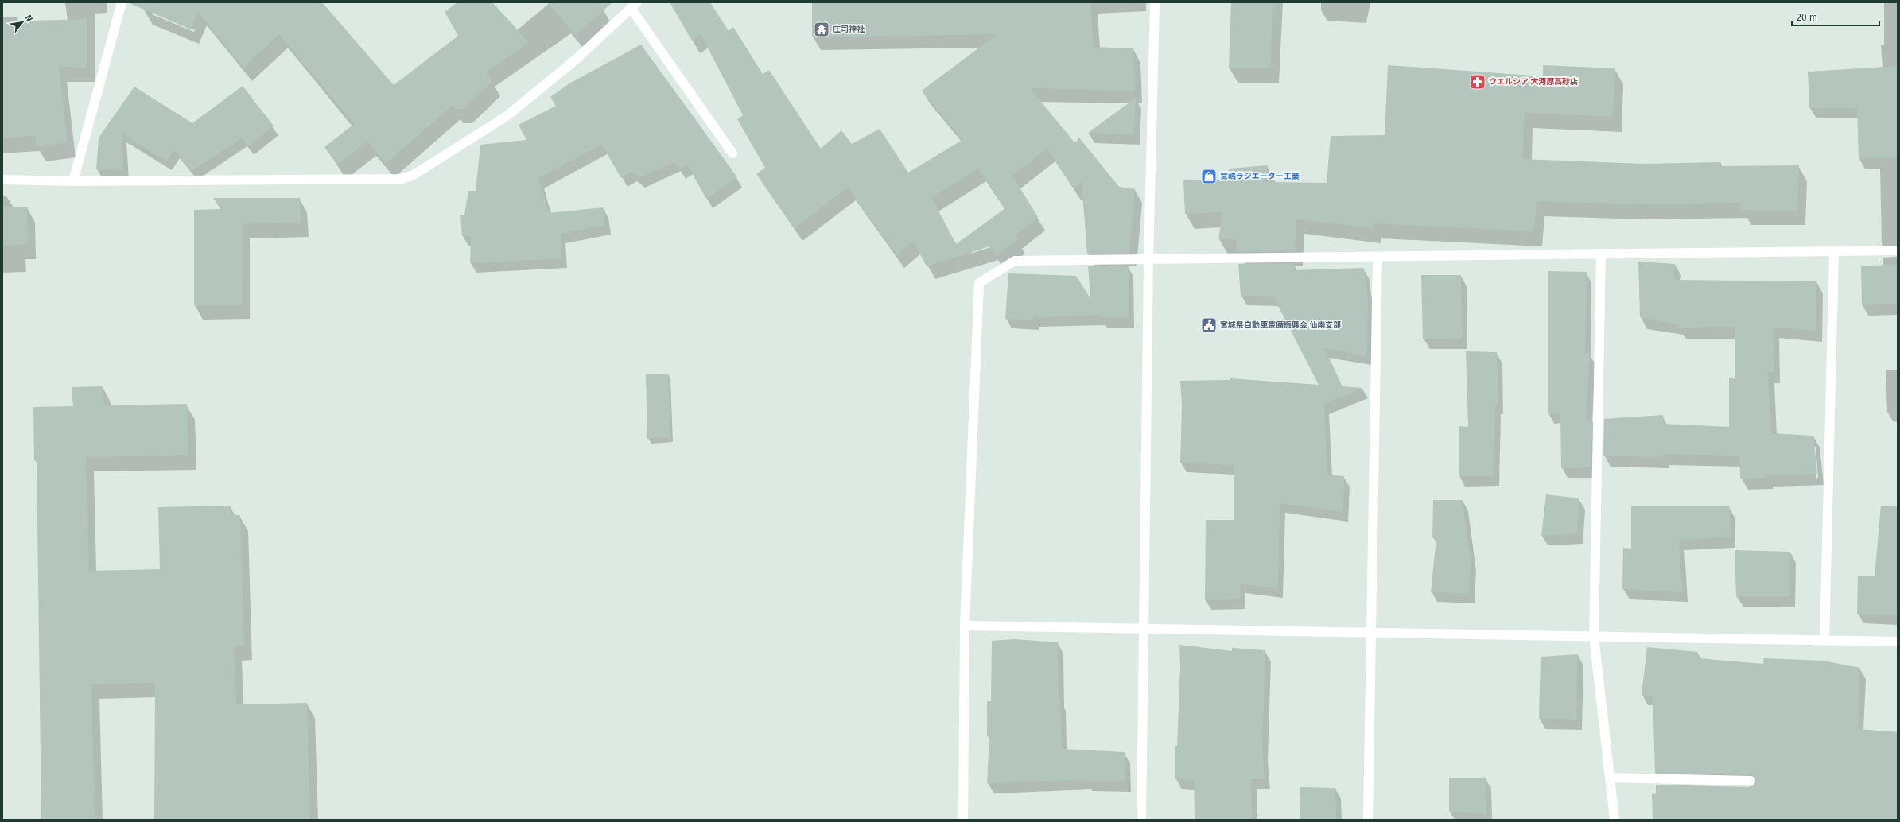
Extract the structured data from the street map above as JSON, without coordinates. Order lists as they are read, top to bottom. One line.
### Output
{"places":{"temple":["庄司神社"],"pharmacy":["ウエルシア 大河原高砂店"],"shop":["宮嶋ラジエーター工業"],"public building":["宮城県自動車整備振興会 仙南支部"]},"scale_bar":"20 m","north":"top right"}
